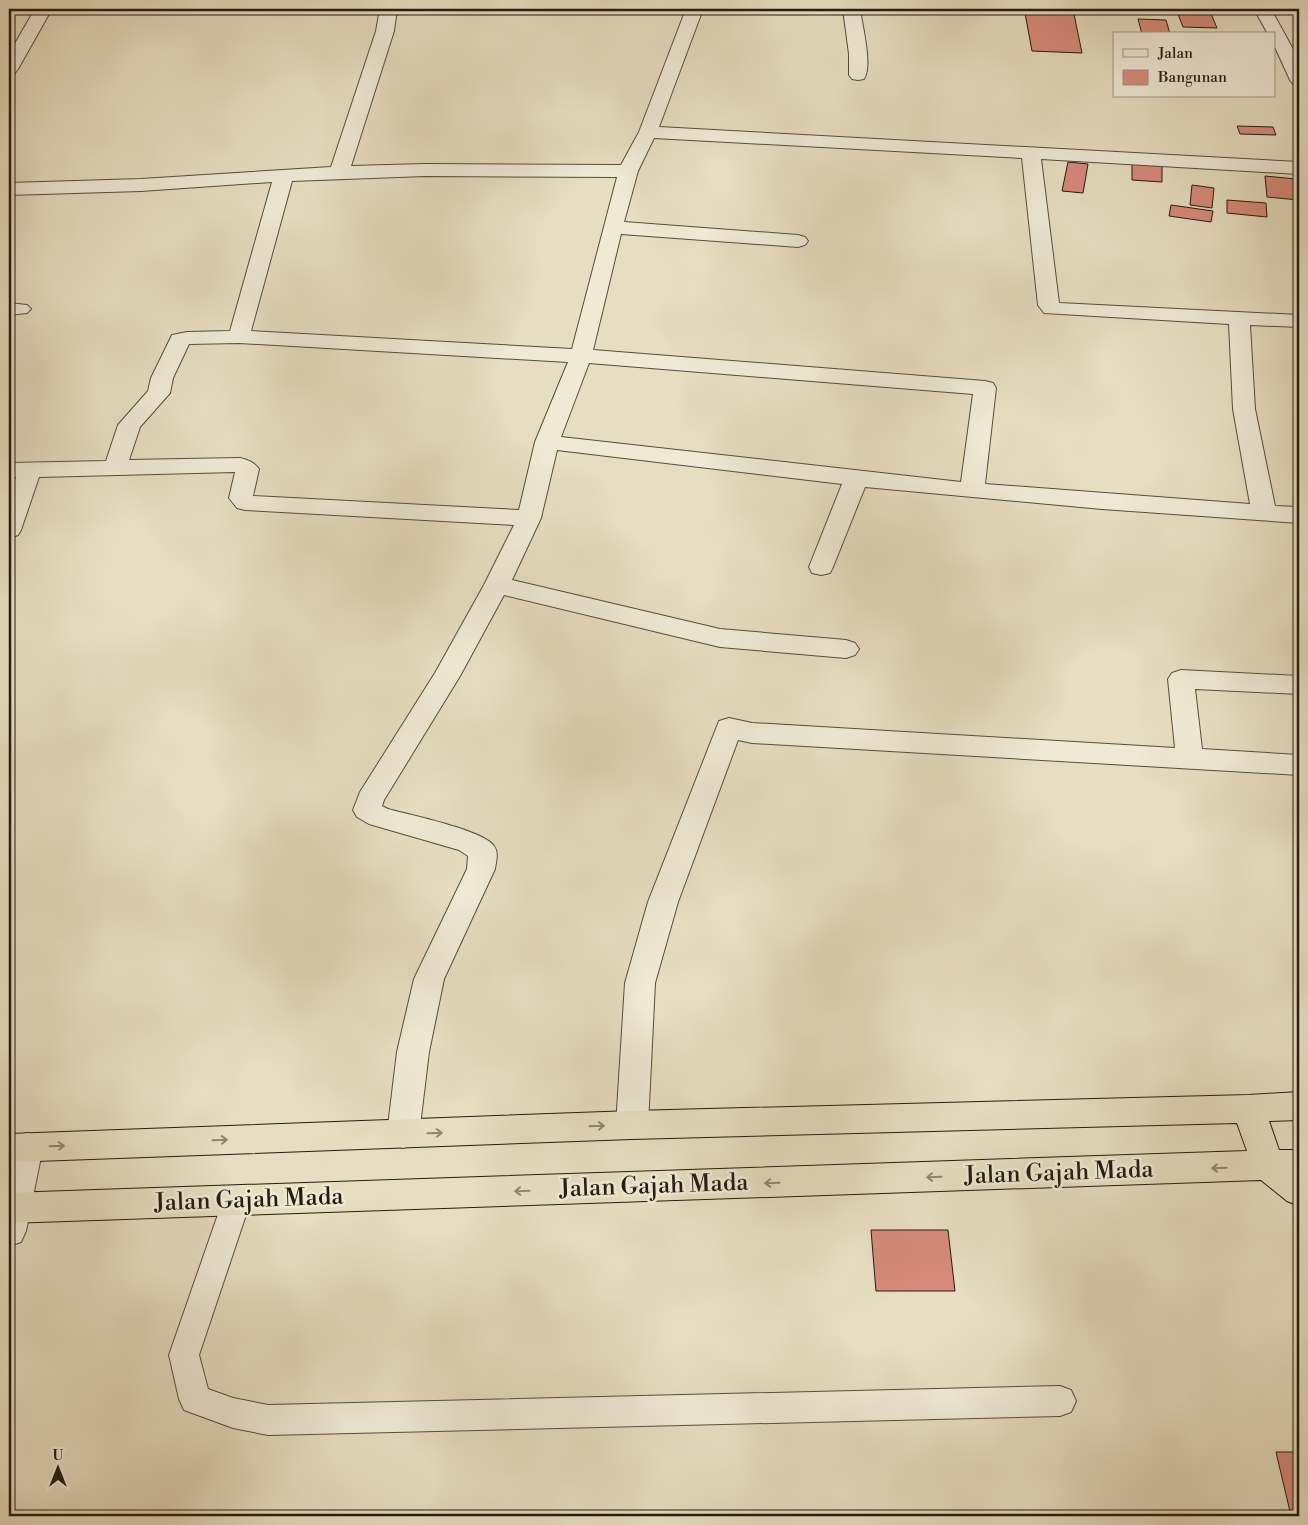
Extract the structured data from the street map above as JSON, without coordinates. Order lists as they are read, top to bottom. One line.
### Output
{"streets":{"highway":["Jalan Gajah Mada"]},"legend":["Jalan","Bangunan"],"north":"top"}
